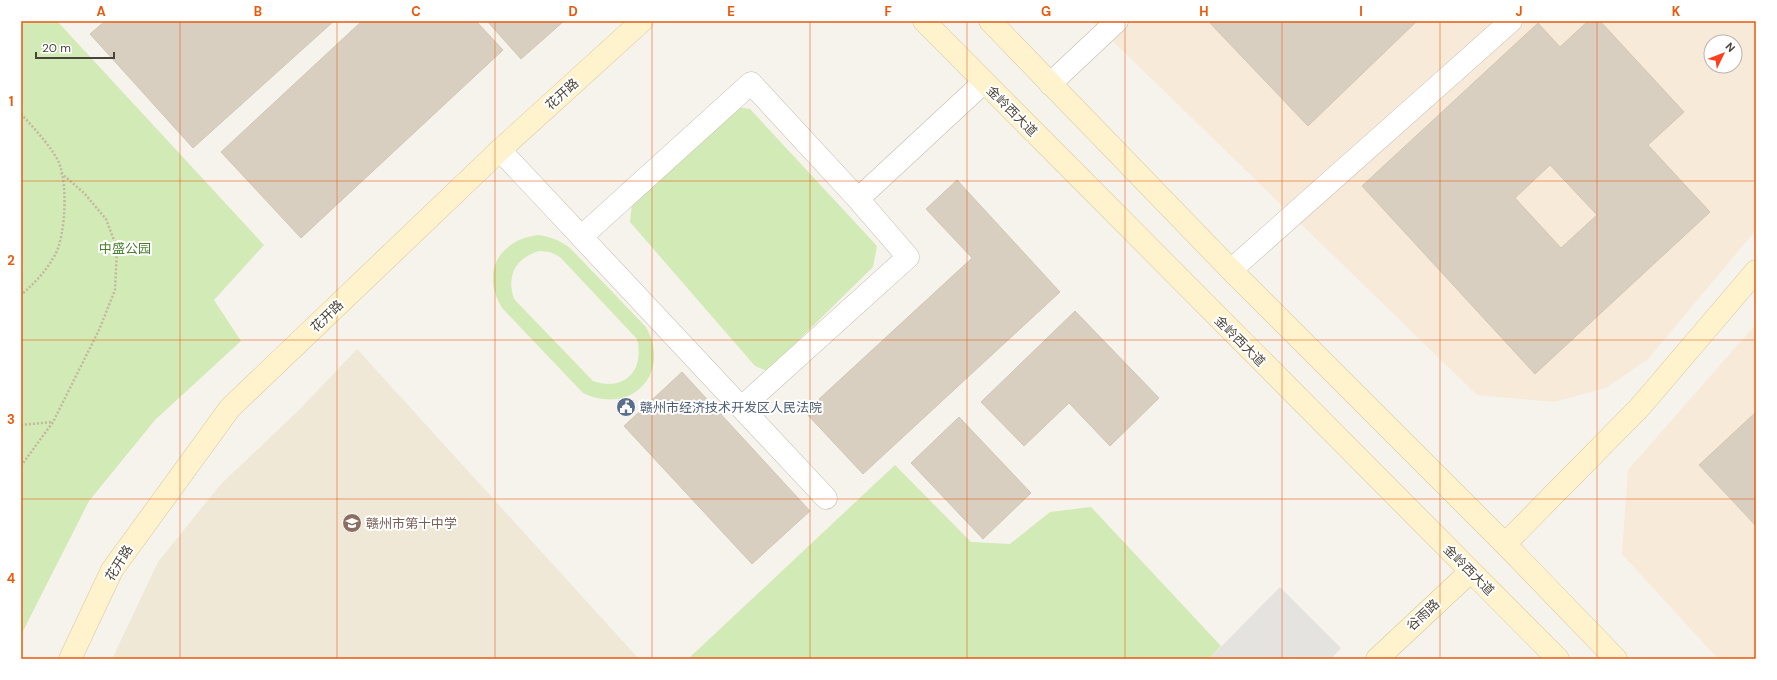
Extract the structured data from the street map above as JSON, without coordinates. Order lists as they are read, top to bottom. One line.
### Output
{"streets":{"main road":["花开路","金岭西大道","谷雨路"]},"crossings":[["金岭西大道","谷雨路"]],"parks":["中盛公园"],"places":{"public building":["赣州市经济技术开发区人民法院"],"school or university":["赣州市第十中学"]},"scale_bar":"20 m","north":"top right","grid":{"columns":["A","B","C","D","E","F","G","H","I","J","K"],"rows":["1","2","3","4"]}}
